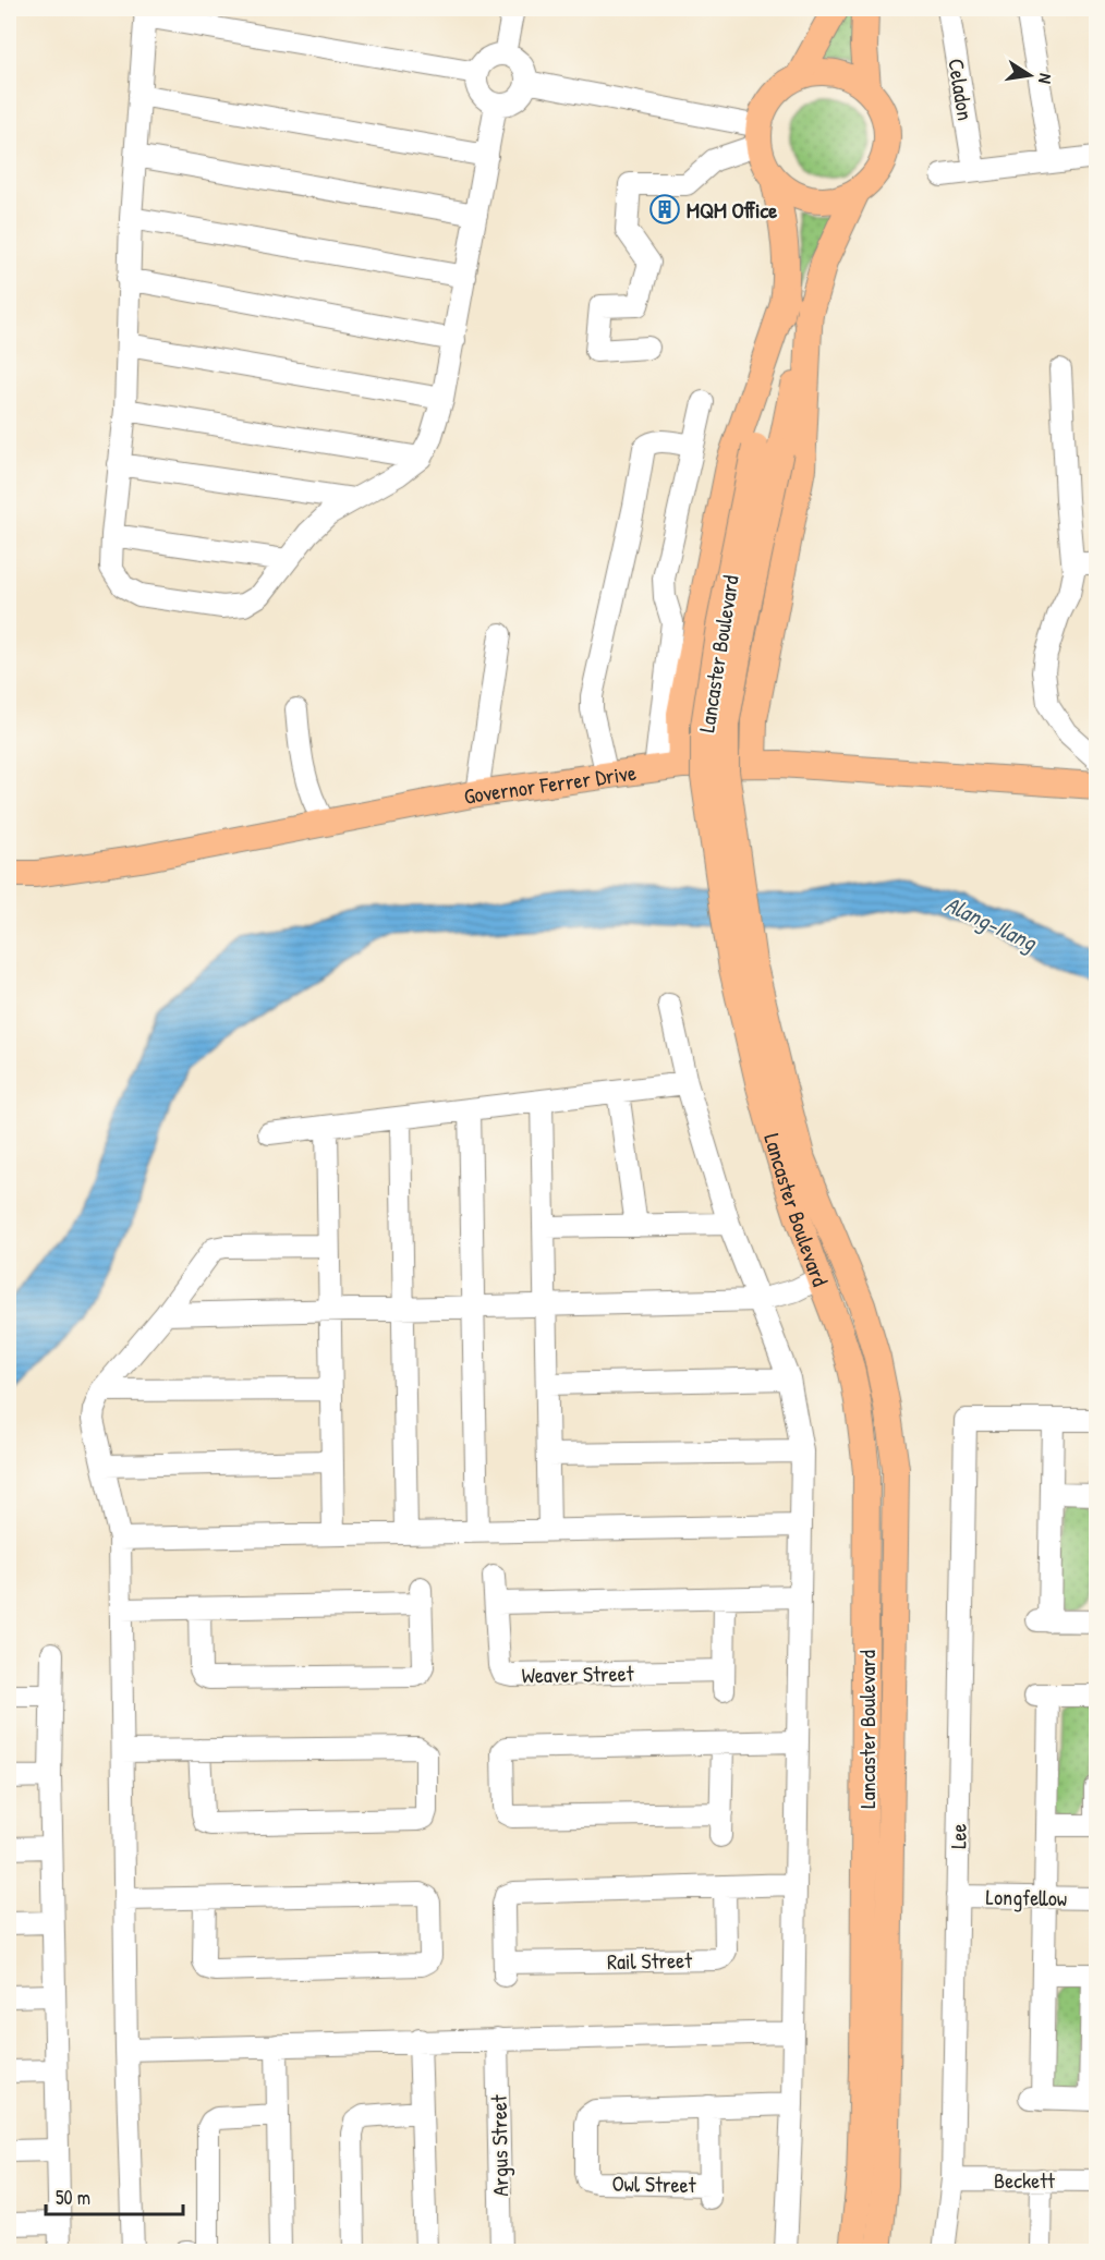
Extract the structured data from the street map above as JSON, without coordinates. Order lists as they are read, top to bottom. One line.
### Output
{"streets":{"main road":["Lancaster Boulevard","Governor Ferrer Drive"],"street":["Celadon","Weaver Street","Lee","Longfellow","Rail Street","Argus Street","Beckett","Owl Street"]},"crossings":[["Lee","Longfellow"],["Lee","Beckett"]],"water":["Alang-Ilang"],"places":{"building":["MQM Office"]},"scale_bar":"50 m","north":"right"}
